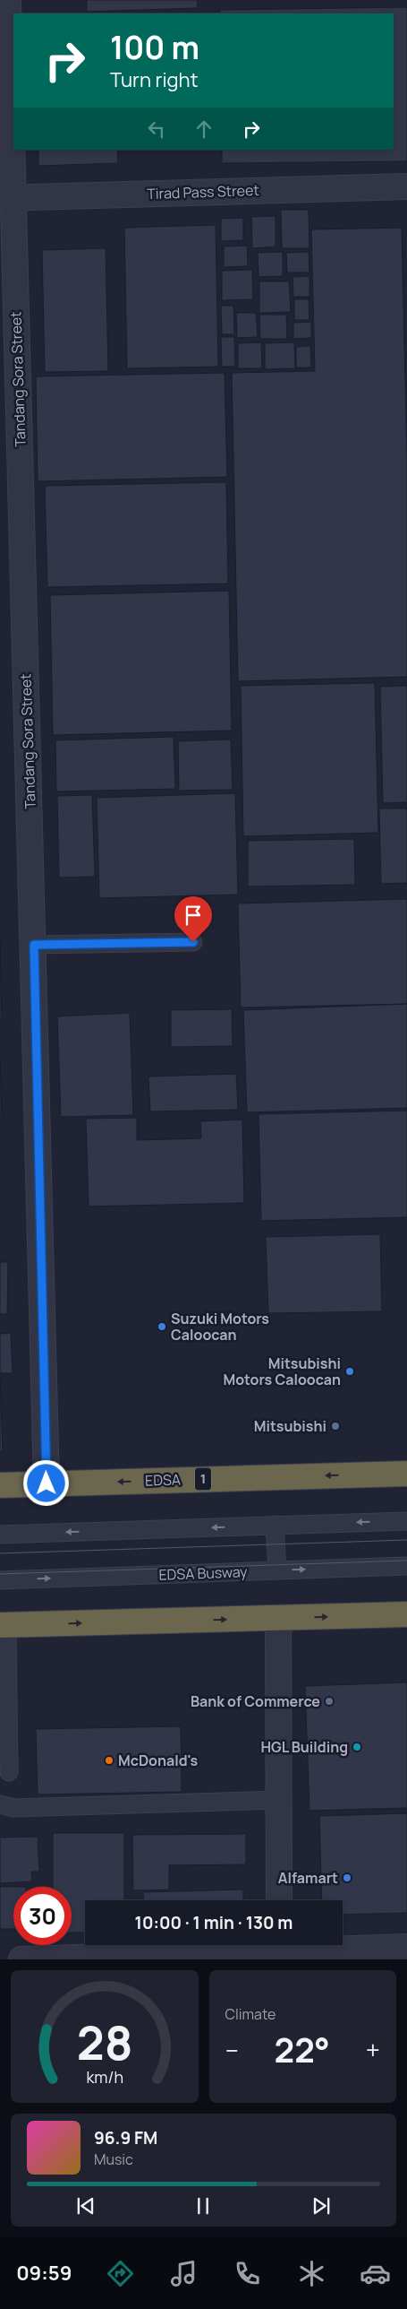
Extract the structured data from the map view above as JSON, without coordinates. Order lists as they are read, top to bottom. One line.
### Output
{"streets":{"highway":["1","EDSA"],"street":["Tirad Pass Street","Tandang Sora Street"],"lane":["EDSA Busway"]},"crossings":[["Tirad Pass Street","Tandang Sora Street"],["Tandang Sora Street","EDSA"]],"places":["Suzuki Motors Caloocan","Mitsubishi Motors Caloocan","Mitsubishi","Bank of Commerce","HGL Building","McDonald's","Alfamart"],"page":{"turn":["100 m","Turn right"],"limit":"30","trip":"10:00 · 1 min · 130 m","tile":"Climate","heat":["−","22°","+"],"song":["96.9 FM","Music"],"tabs":"09:59","gauge":["28","km/h"]}}
